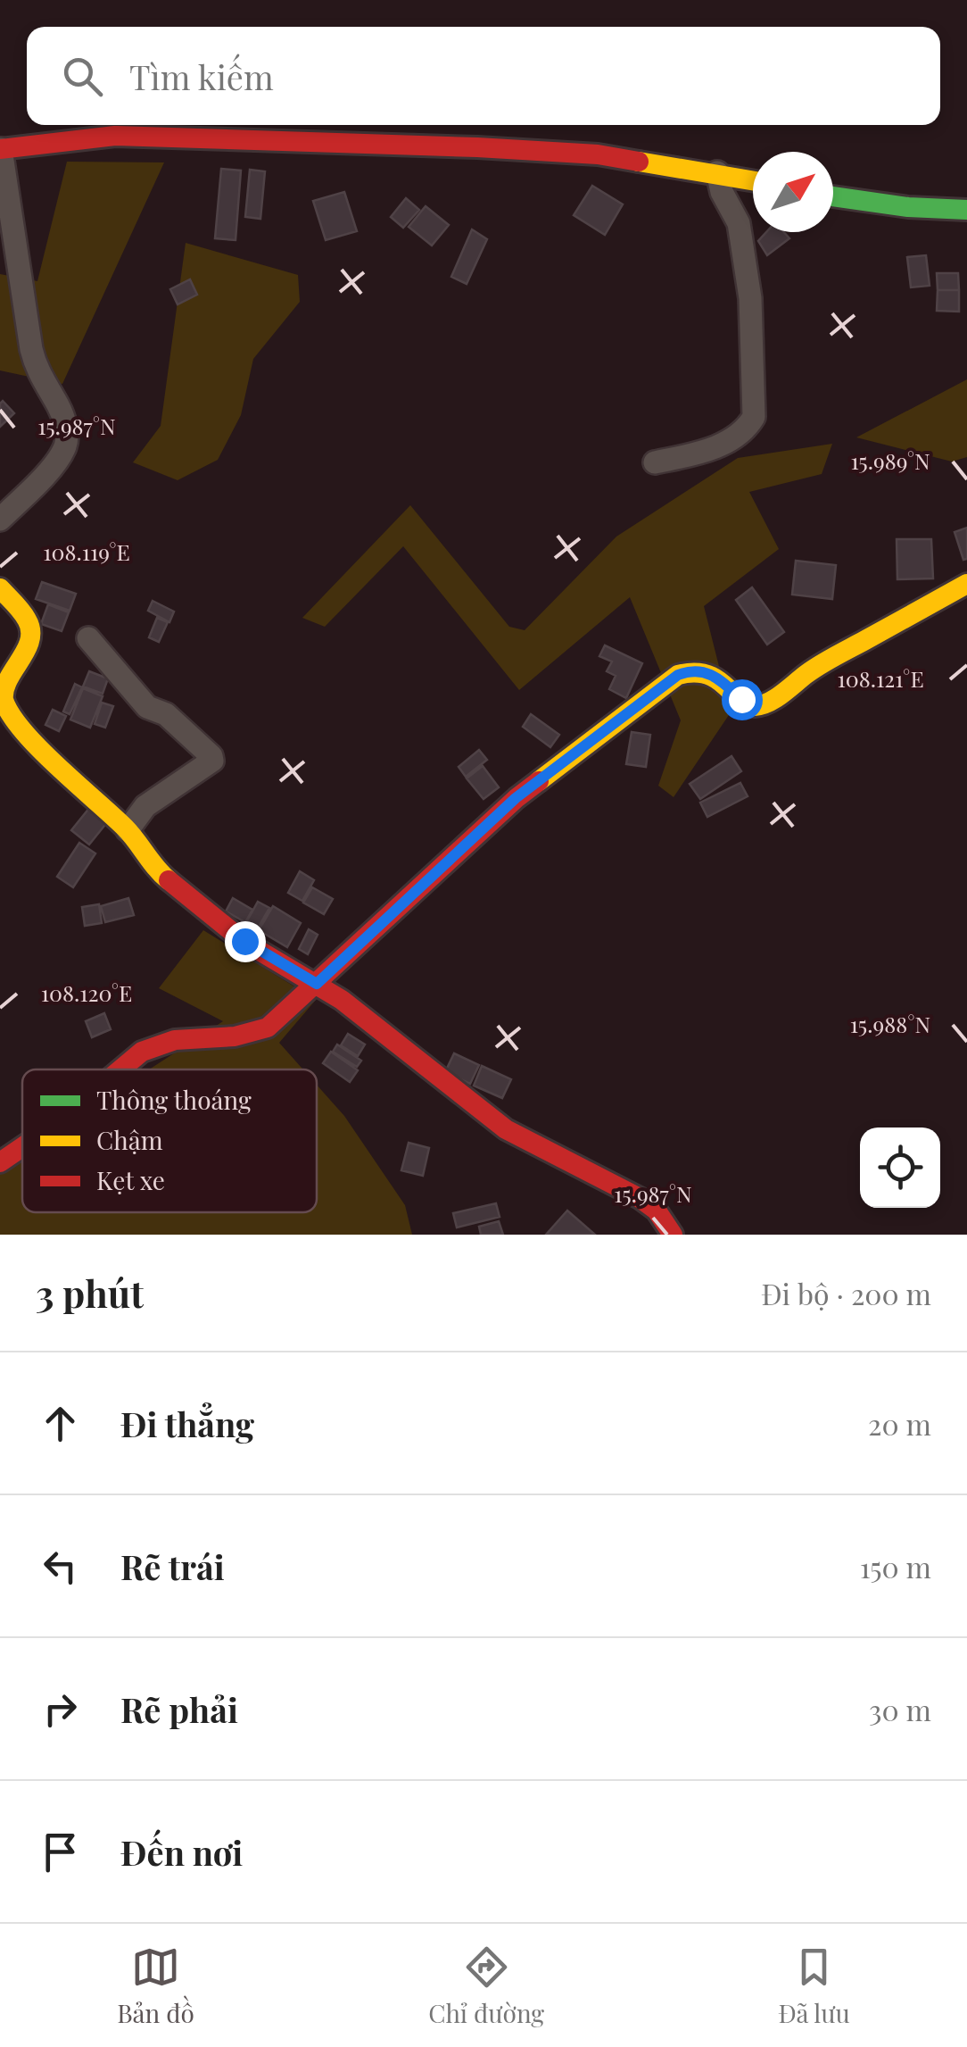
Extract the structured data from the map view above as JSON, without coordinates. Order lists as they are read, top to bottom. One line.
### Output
{"legend":["Thông thoáng","Chậm","Kẹt xe"],"north":"top right","page":{"search":"Tìm kiếm","heading":["3 phút","Đi bộ · 200 m"],"list":[["Đi thẳng","20 m"],["Rẽ trái","150 m"],["Rẽ phải","30 m"],"Đến nơi"],"nav":["Bản đồ","Chỉ đường","Đã lưu"]},"coordinates":["15.987°N","15.989°N","108.119°E","108.121°E","108.120°E","15.988°N"]}
